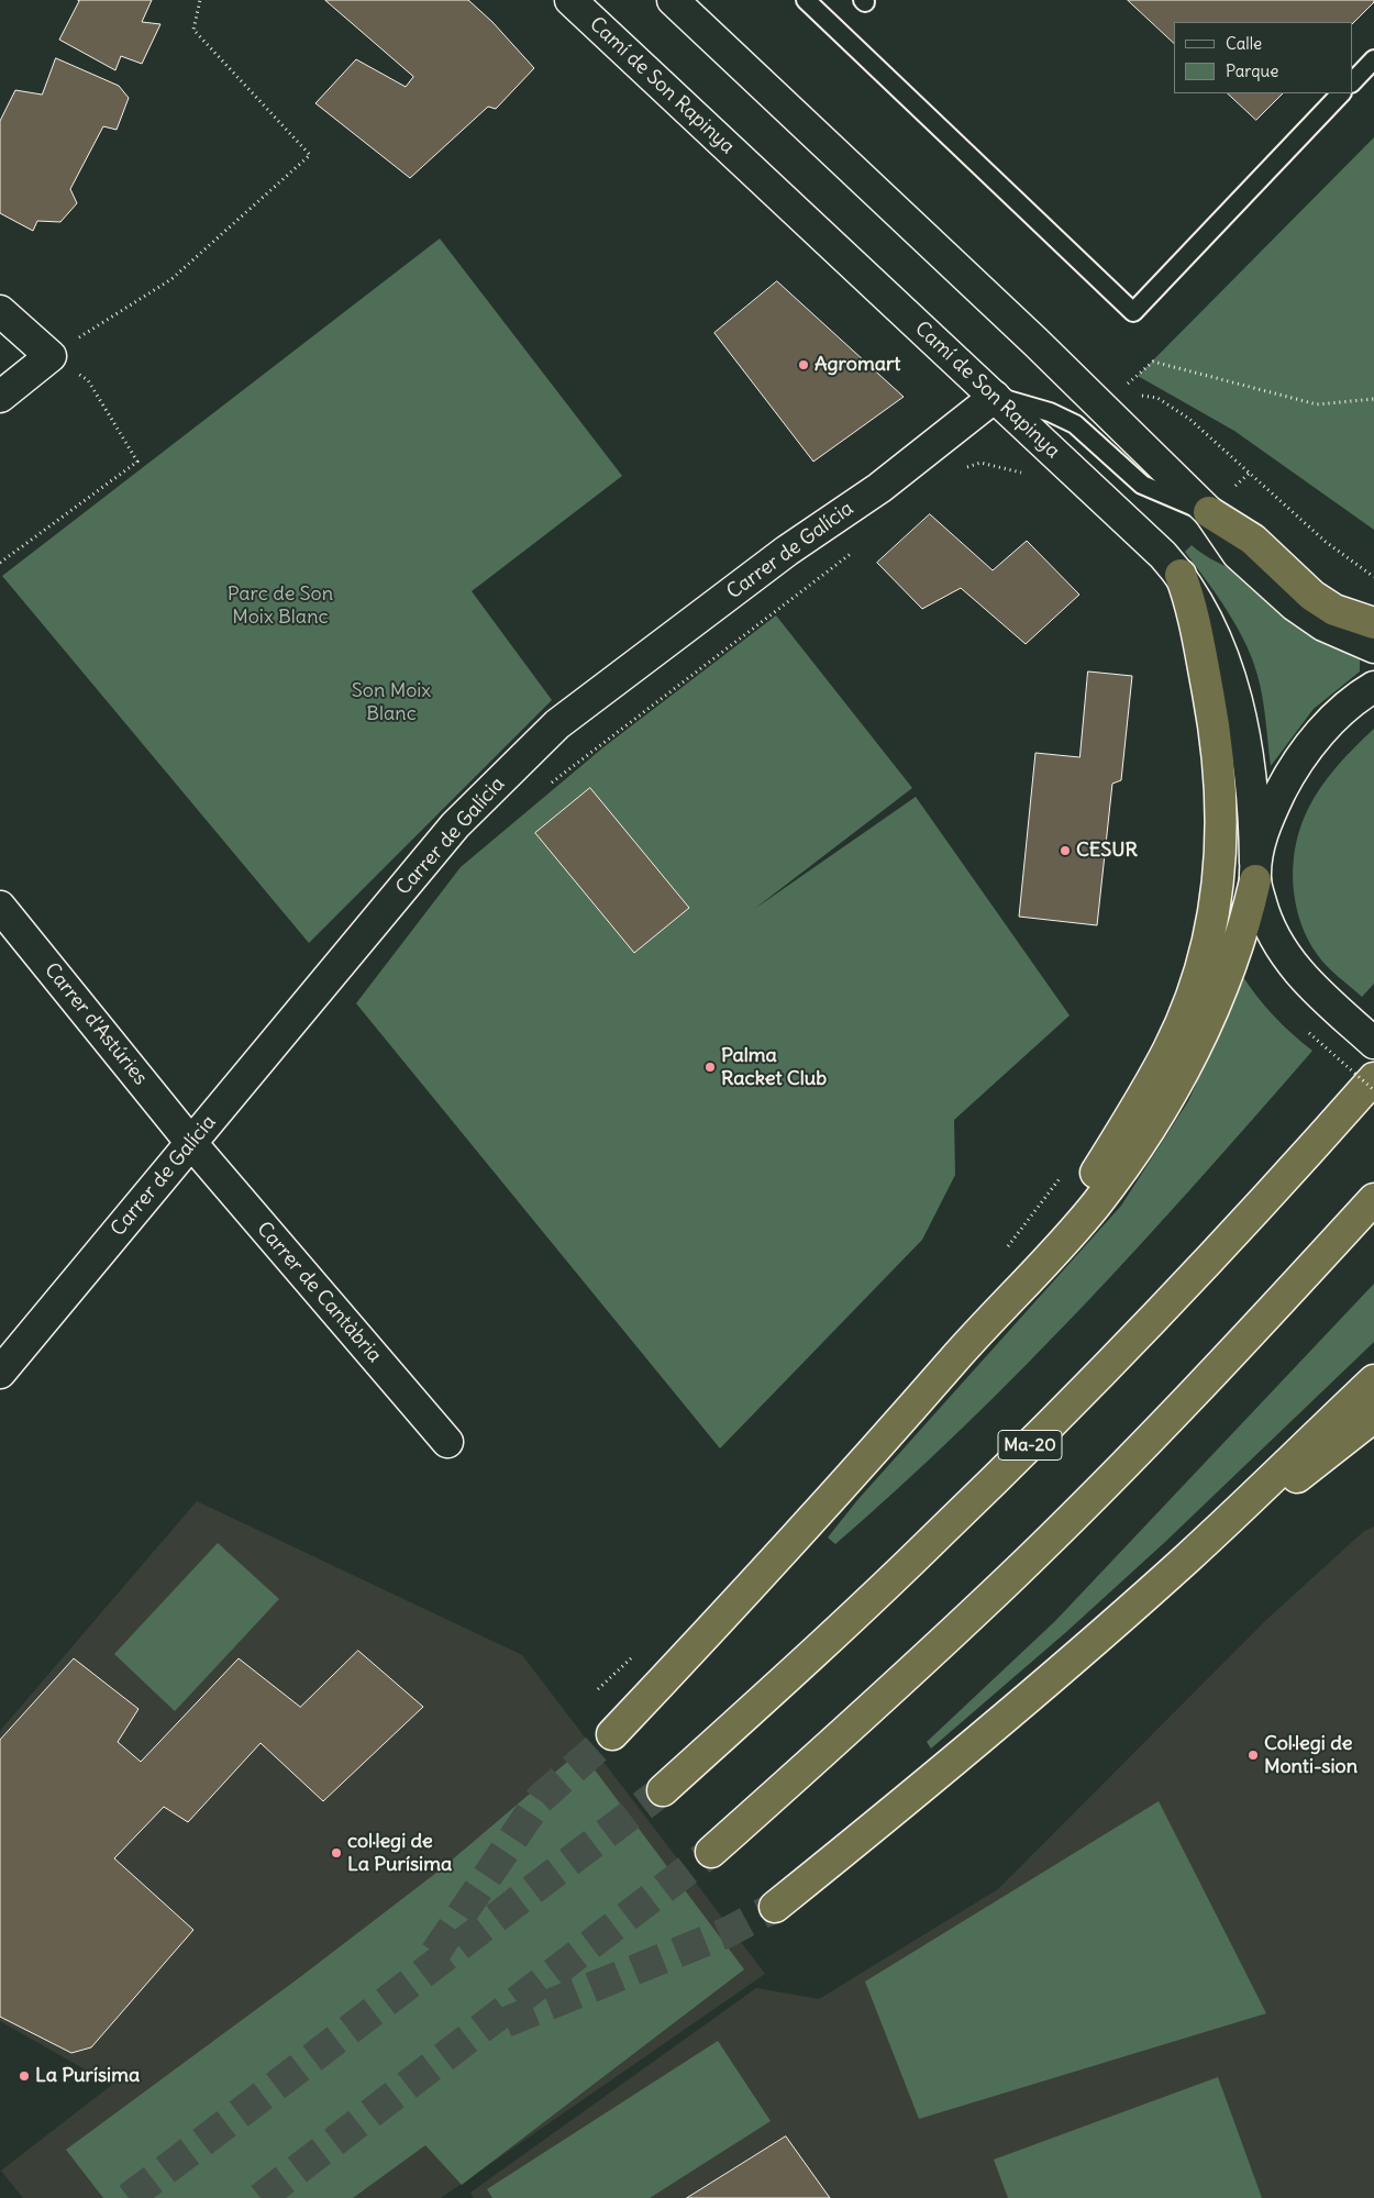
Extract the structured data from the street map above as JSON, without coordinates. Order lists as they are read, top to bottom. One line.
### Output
{"streets":{"highway":["Ma-20"],"street":["Camí de Son Rapinya","Carrer de Galícia","Carrer d'Astúries","Carrer de Cantàbria"]},"crossings":[["Camí de Son Rapinya","Carrer de Galícia"],["Carrer de Galícia","Carrer d'Astúries"],["Carrer de Galícia","Carrer de Cantàbria"],["Carrer d'Astúries","Carrer de Cantàbria"]],"parks":["Parc de Son Moix Blanc","Son Moix Blanc"],"places":["Agromart","CESUR","Palma Racket Club","Col·legi de Monti-sion","col·legi de La Purísima","La Purísima"],"legend":["Calle","Parque"]}
